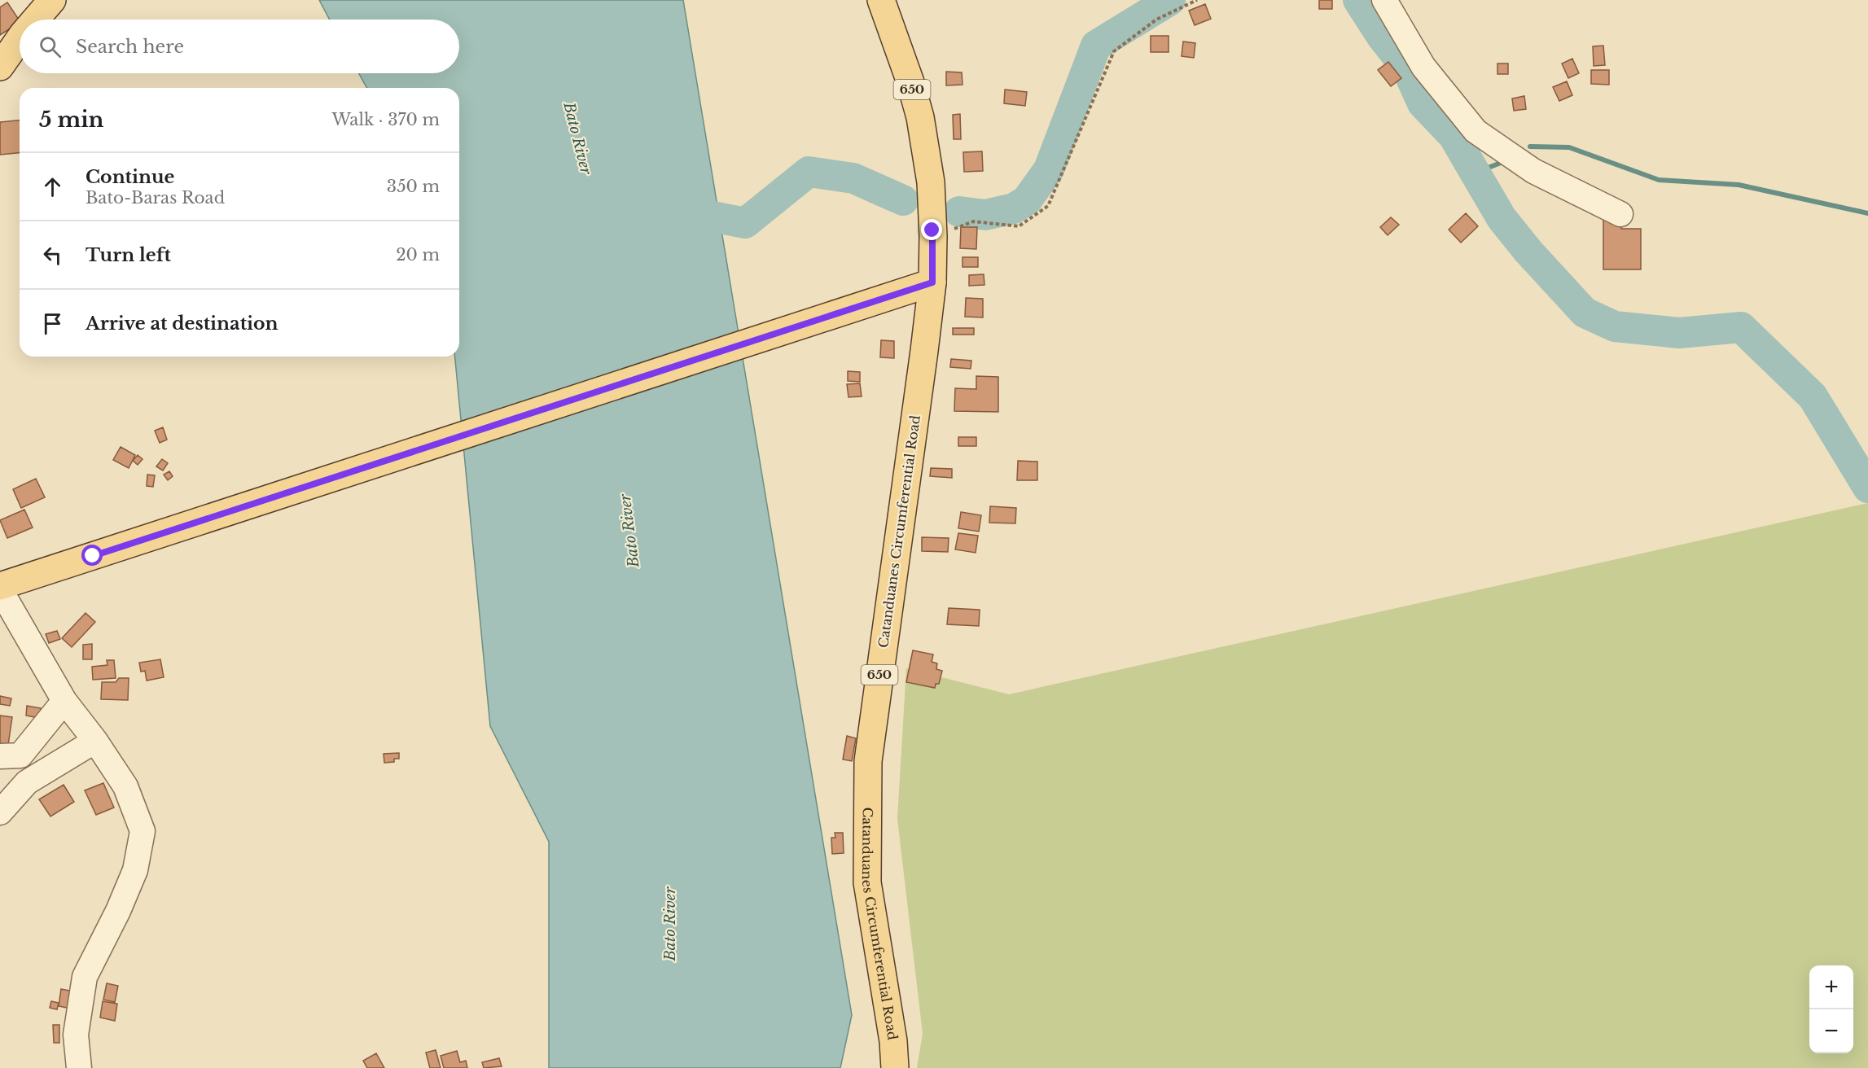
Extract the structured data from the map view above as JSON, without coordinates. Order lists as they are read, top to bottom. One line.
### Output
{"streets":{"main road":["650","Catanduanes Circumferential Road"]},"water":["Bato River"],"page":{"search":"Search here","heading":["5 min","Walk · 370 m"],"list":[["Continue","Bato-Baras Road","350 m"],["Turn left","20 m"],"Arrive at destination"],"map_buttons":["+","−"]}}
